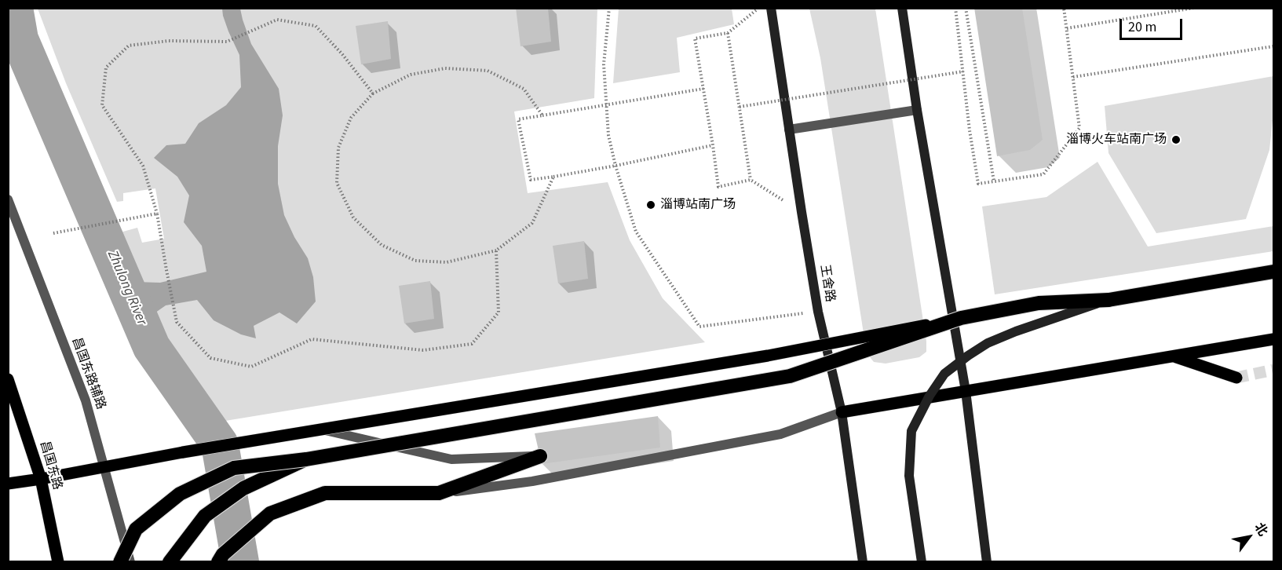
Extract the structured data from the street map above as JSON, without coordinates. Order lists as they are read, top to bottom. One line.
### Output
{"streets":{"main road":["王舍路","昌国东路"],"street":["昌国东路辅路"]},"water":["Zhulong River"],"places":["淄博火车站南广场","淄博站南广场"],"scale_bar":"20 m","north":"top right"}
